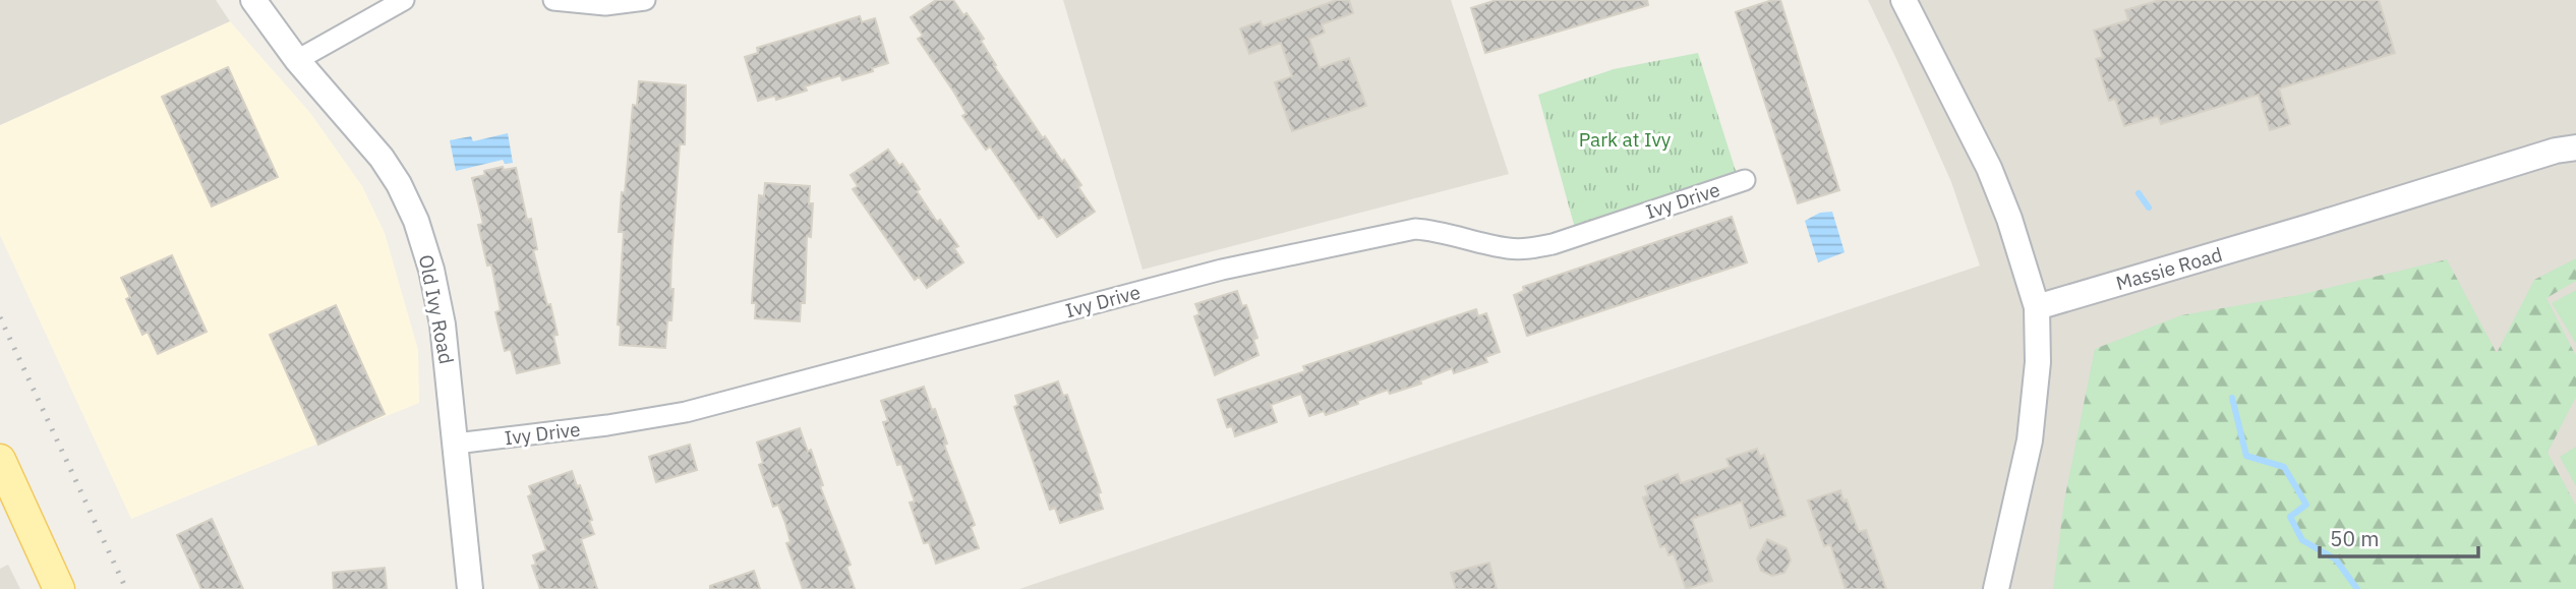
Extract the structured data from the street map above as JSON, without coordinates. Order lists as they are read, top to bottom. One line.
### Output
{"streets":{"street":["Ivy Drive","Massie Road","Old Ivy Road"]},"crossings":[["Ivy Drive","Old Ivy Road"]],"parks":["Park at Ivy"],"scale_bar":"50 m"}
